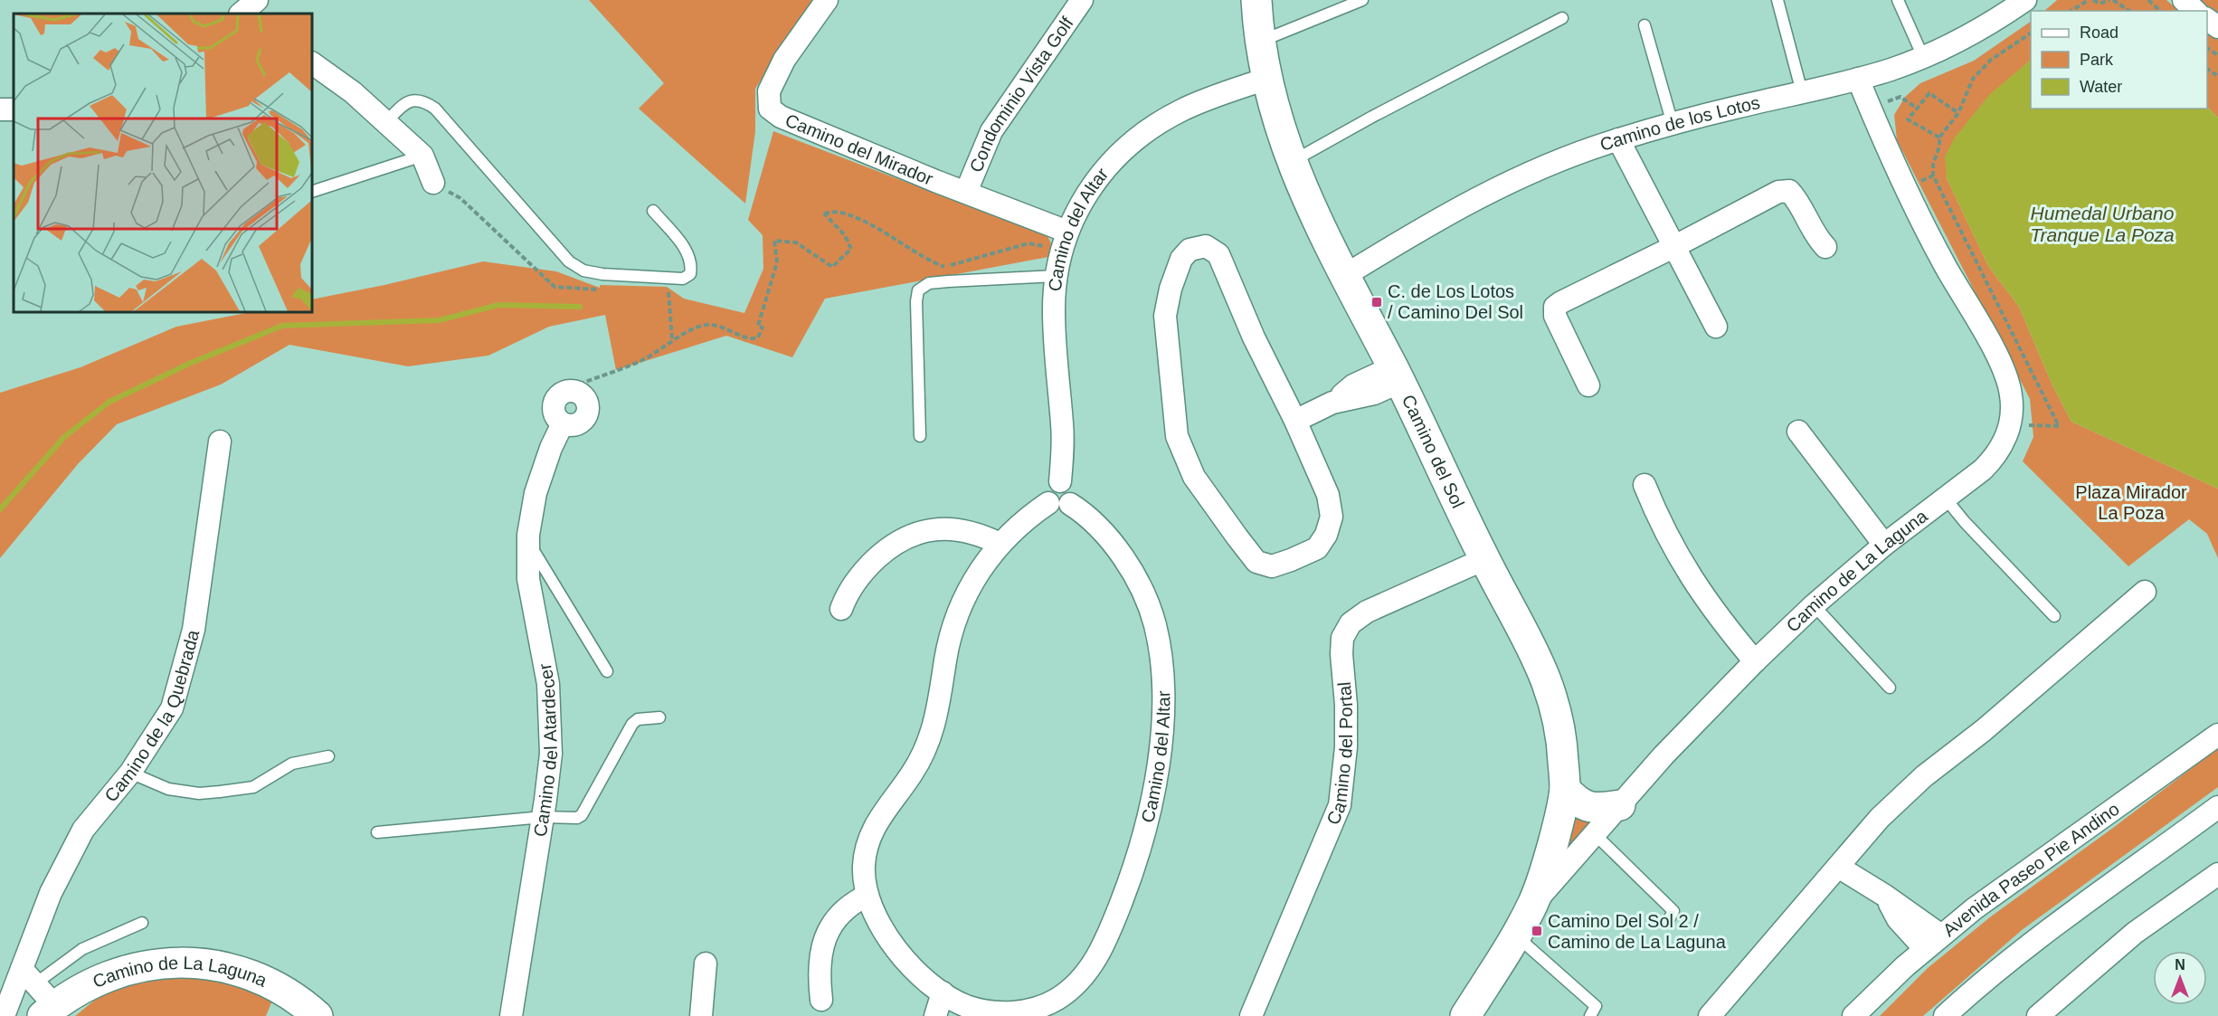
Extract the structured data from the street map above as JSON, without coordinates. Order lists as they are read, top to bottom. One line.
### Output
{"streets":{"street":["Condominio Vista Golf","Camino de los Lotos","Camino del Mirador","Camino del Altar","Camino del Sol","Camino de La Laguna","Camino de la Quebrada","Camino del Atardecer","Camino del Portal","Avenida Paseo Pie Andino"]},"crossings":[["Condominio Vista Golf","Camino del Mirador"],["Camino de los Lotos","Camino del Sol"],["Camino de los Lotos","Camino de La Laguna"],["Camino del Mirador","Camino del Altar"],["Camino del Altar","Camino del Sol"],["Camino del Sol","Camino de La Laguna"],["Camino del Sol","Camino del Portal"]],"water":["Humedal Urbano Tranque La Poza"],"parks":["Plaza Mirador La Poza"],"places":{"transit":["C. de Los Lotos / Camino Del Sol","Camino Del Sol 2 / Camino de La Laguna"]},"legend":["Road","Park","Water"],"north":"top"}
